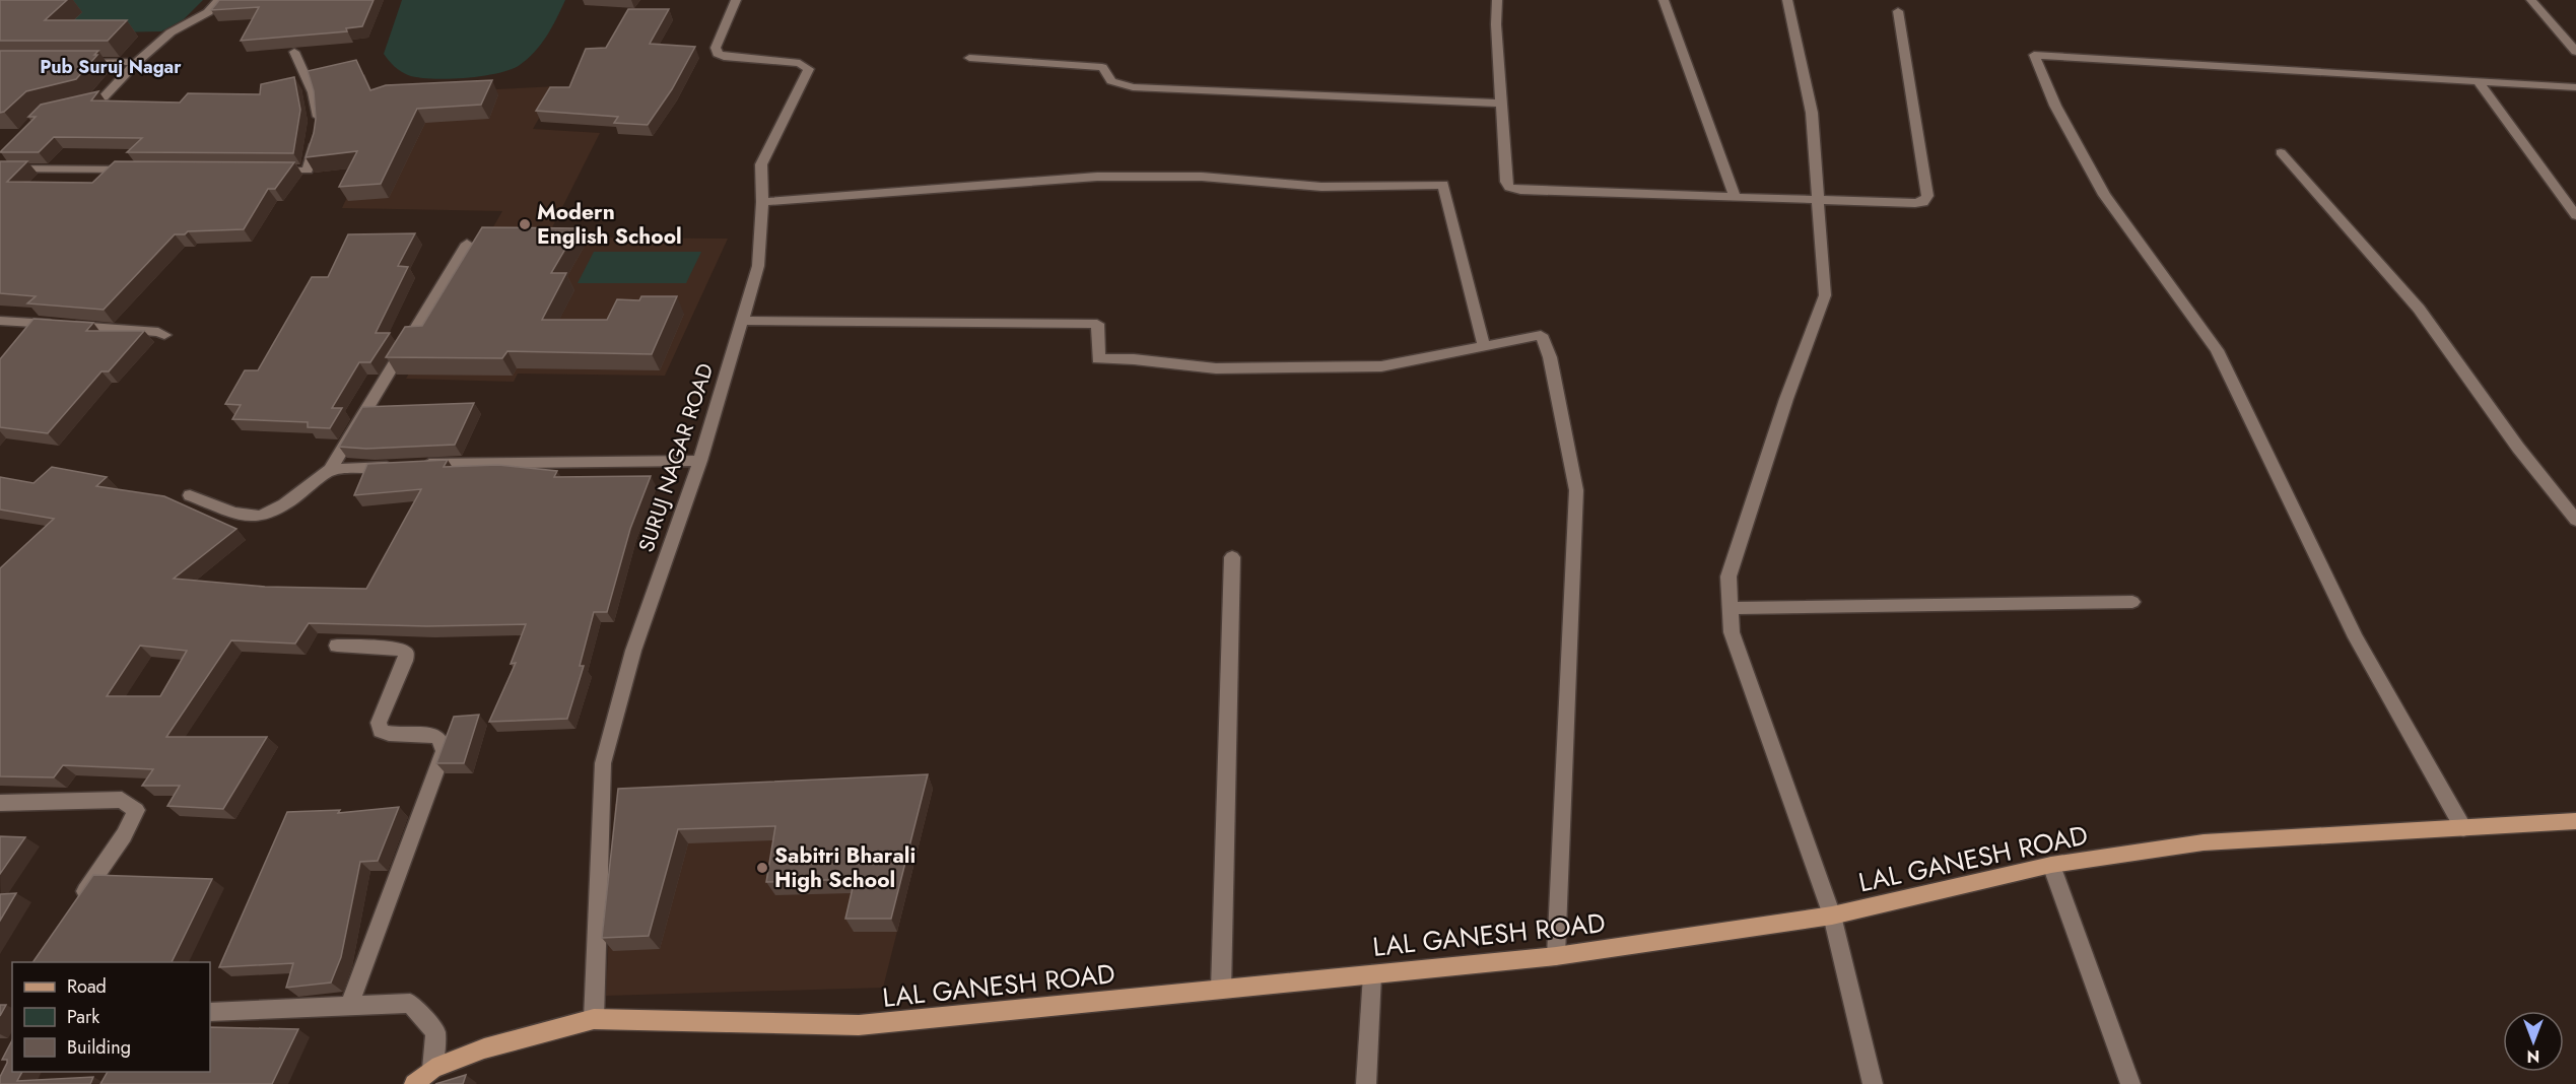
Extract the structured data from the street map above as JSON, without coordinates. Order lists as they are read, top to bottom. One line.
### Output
{"streets":{"main road":["LAL GANESH ROAD"],"street":["SURUJ NAGAR ROAD"]},"crossings":[["SURUJ NAGAR ROAD","LAL GANESH ROAD"]],"districts":["Pub Suruj Nagar"],"places":["Modern English School","Sabitri Bharali High School"],"legend":["Road","Park","Building"],"north":"bottom"}
